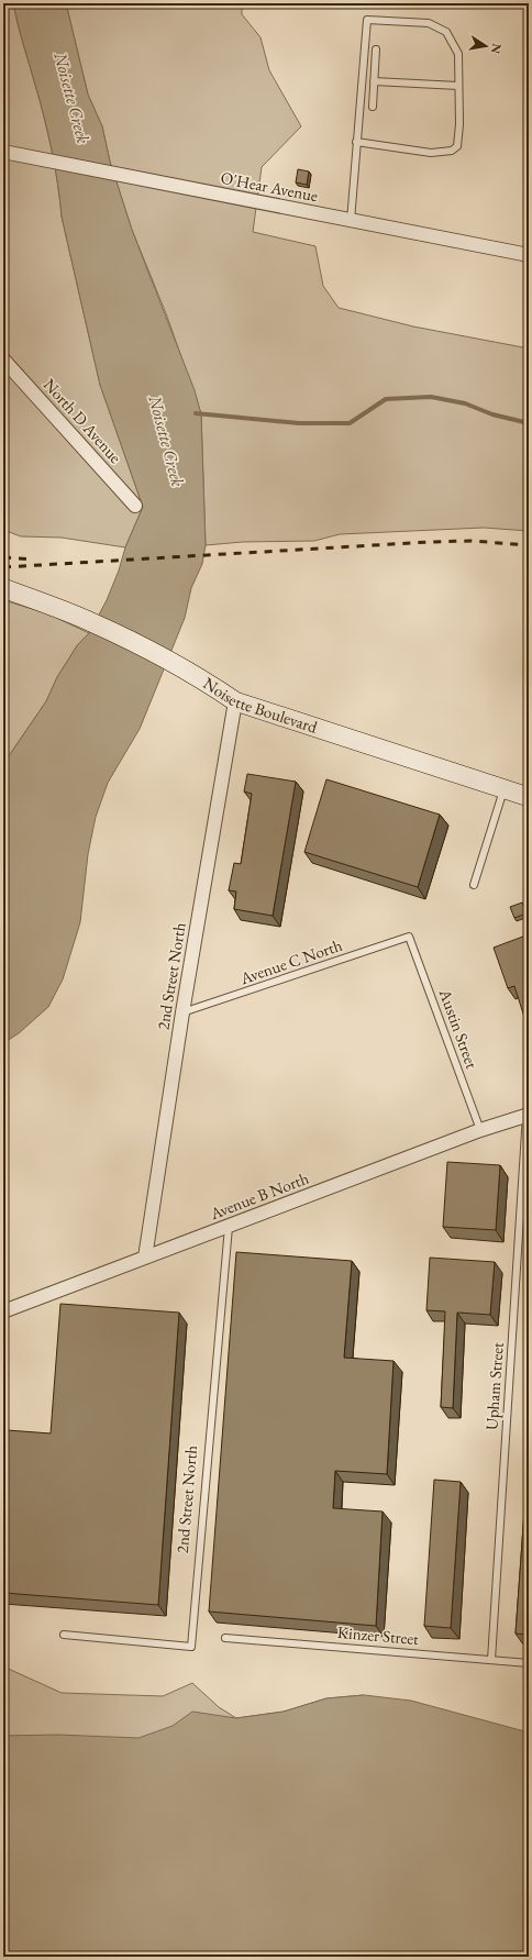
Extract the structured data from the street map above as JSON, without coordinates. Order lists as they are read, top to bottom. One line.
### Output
{"streets":{"street":["O'Hear Avenue","North D Avenue","Noisette Boulevard","2nd Street North","Avenue B North"],"lane":["Avenue C North","Austin Street","Upham Street","Kinzer Street"]},"crossings":[["Noisette Boulevard","2nd Street North"],["Avenue C North","2nd Street North"],["Avenue C North","Austin Street"],["2nd Street North","Avenue B North"],["Austin Street","Avenue B North"],["Avenue B North","Upham Street"],["Upham Street","Kinzer Street"]],"water":["Noisette Creek"],"north":"right"}
